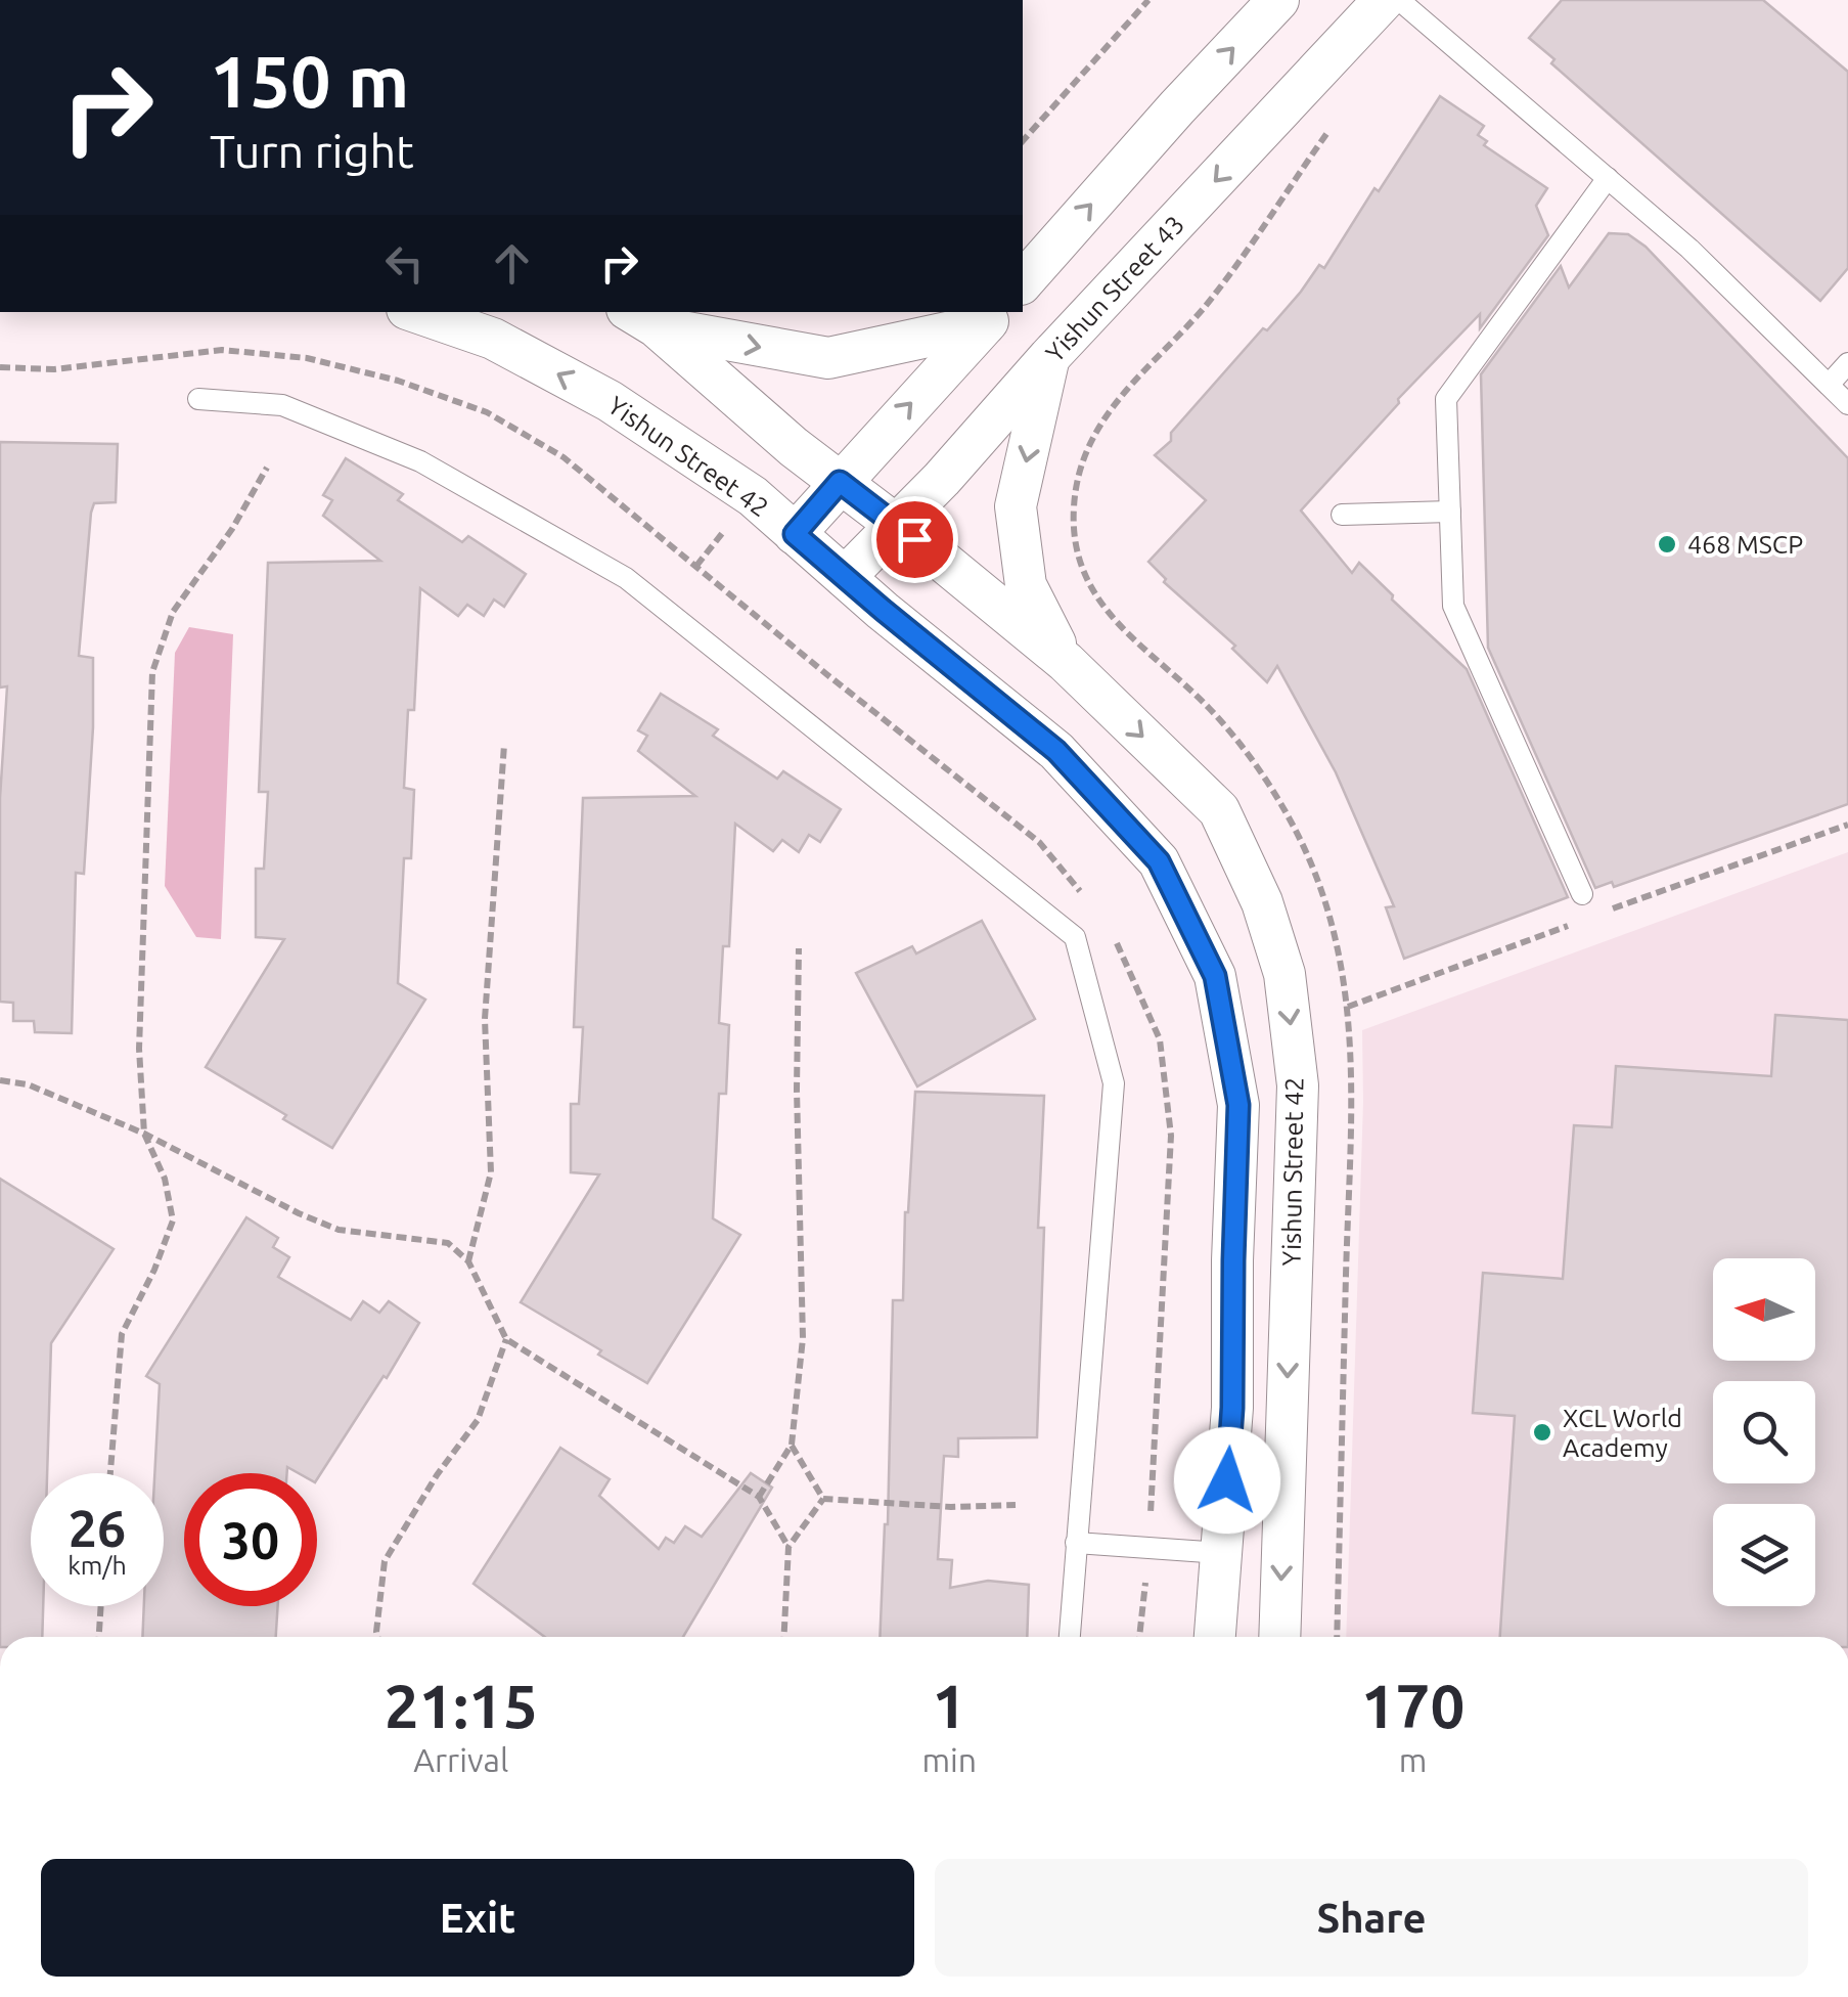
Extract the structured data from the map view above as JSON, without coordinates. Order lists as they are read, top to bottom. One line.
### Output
{"streets":{"street":["Yishun Street 43","Yishun Street 42"]},"crossings":[["Yishun Street 43","Yishun Street 42"]],"places":["468 MSCP","XCL World Academy"],"north":"left","page":{"turn":["150 m","Turn right"],"speed":"26 km/h","limit":"30","eta":["21:15","Arrival","1","min","170","m"],"buttons":["Exit","Share"]}}
